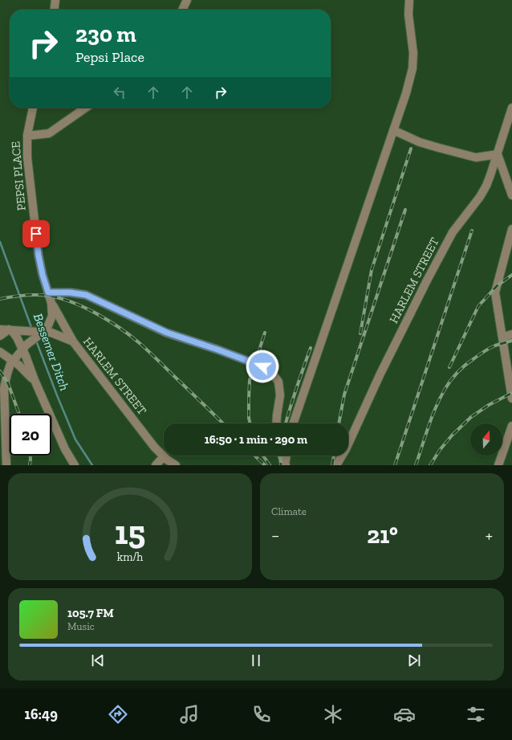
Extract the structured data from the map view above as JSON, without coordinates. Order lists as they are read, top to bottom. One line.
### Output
{"streets":{"lane":["PEPSI PLACE","HARLEM STREET"]},"water":["Bessemer Ditch"],"north":"top","page":{"turn":["230 m","Pepsi Place"],"limit":"20","trip":"16:50 · 1 min · 290 m","tile":"Climate","heat":["−","21°","+"],"song":["105.7 FM","Music"],"tabs":"16:49","gauge":["15","km/h"]}}
